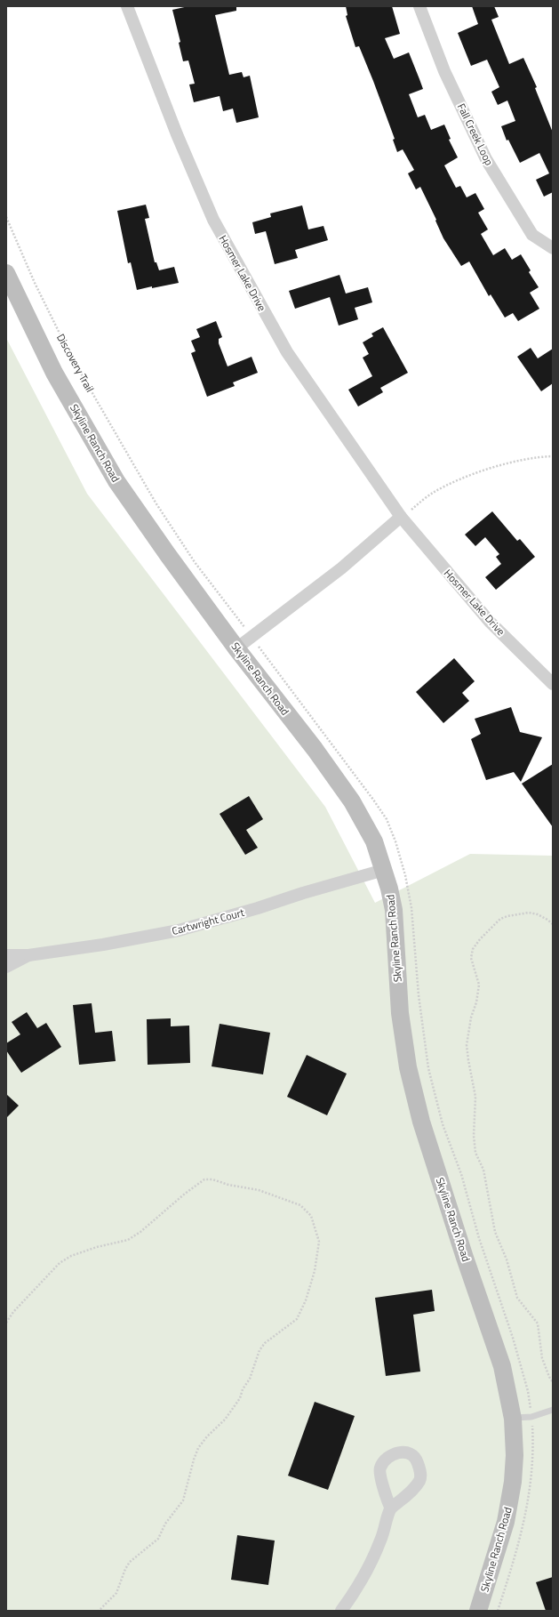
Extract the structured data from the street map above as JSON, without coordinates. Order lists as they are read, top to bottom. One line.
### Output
{"streets":{"street":["Fall Creek Loop","Hosmer Lake Drive","Skyline Ranch Road","Cartwright Court"],"path":["Discovery Trail"]},"crossings":[["Skyline Ranch Road","Cartwright Court"]]}
